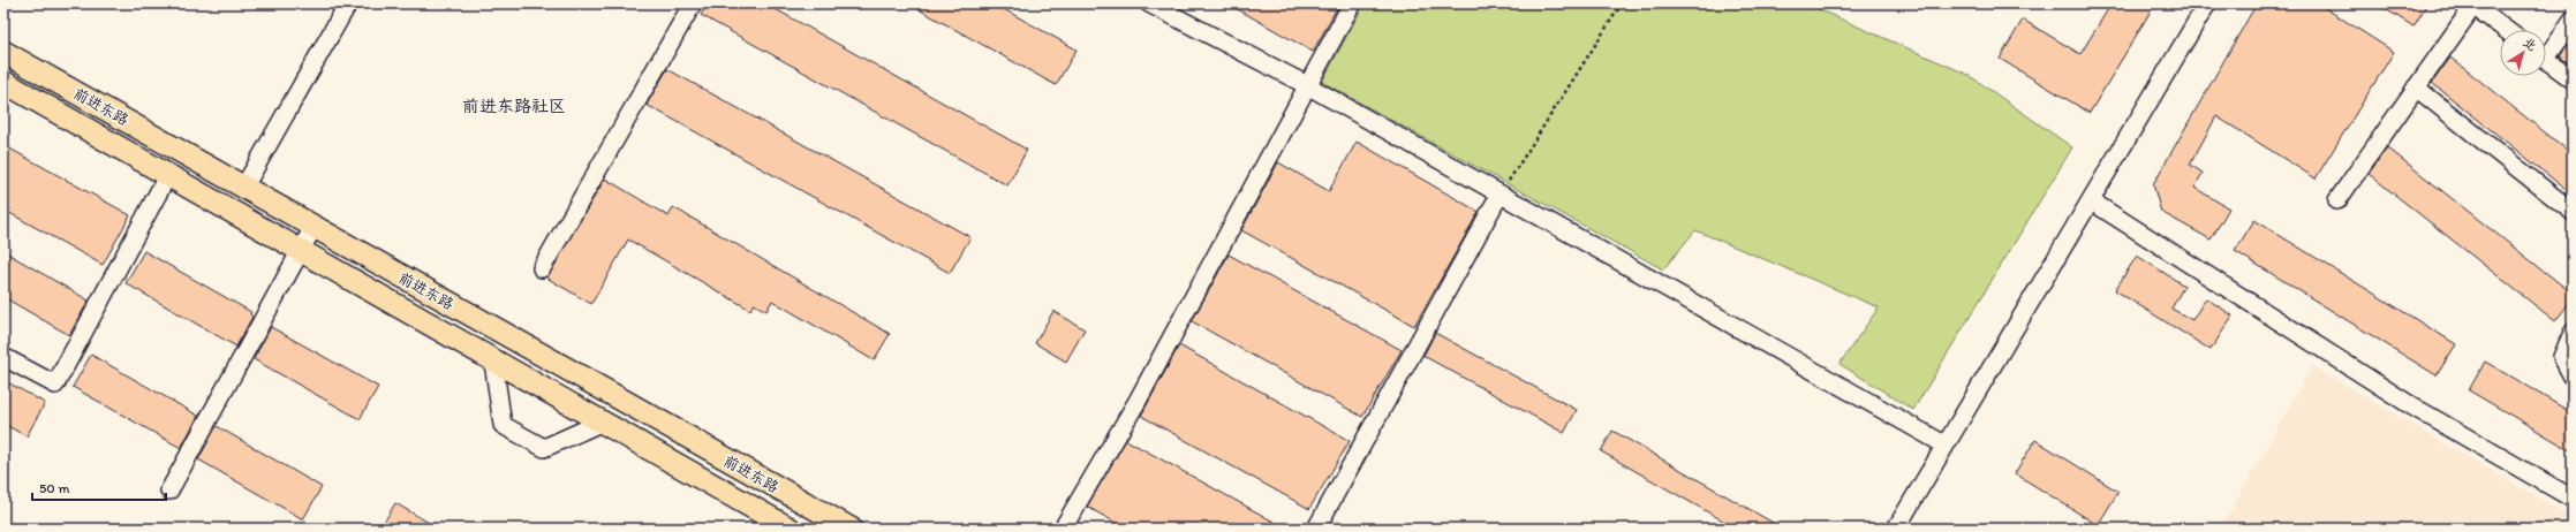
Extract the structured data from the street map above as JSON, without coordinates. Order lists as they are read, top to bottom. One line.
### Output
{"streets":{"main road":["前进东路"]},"districts":["前进东路社区"],"scale_bar":"50 m","north":"top right"}
